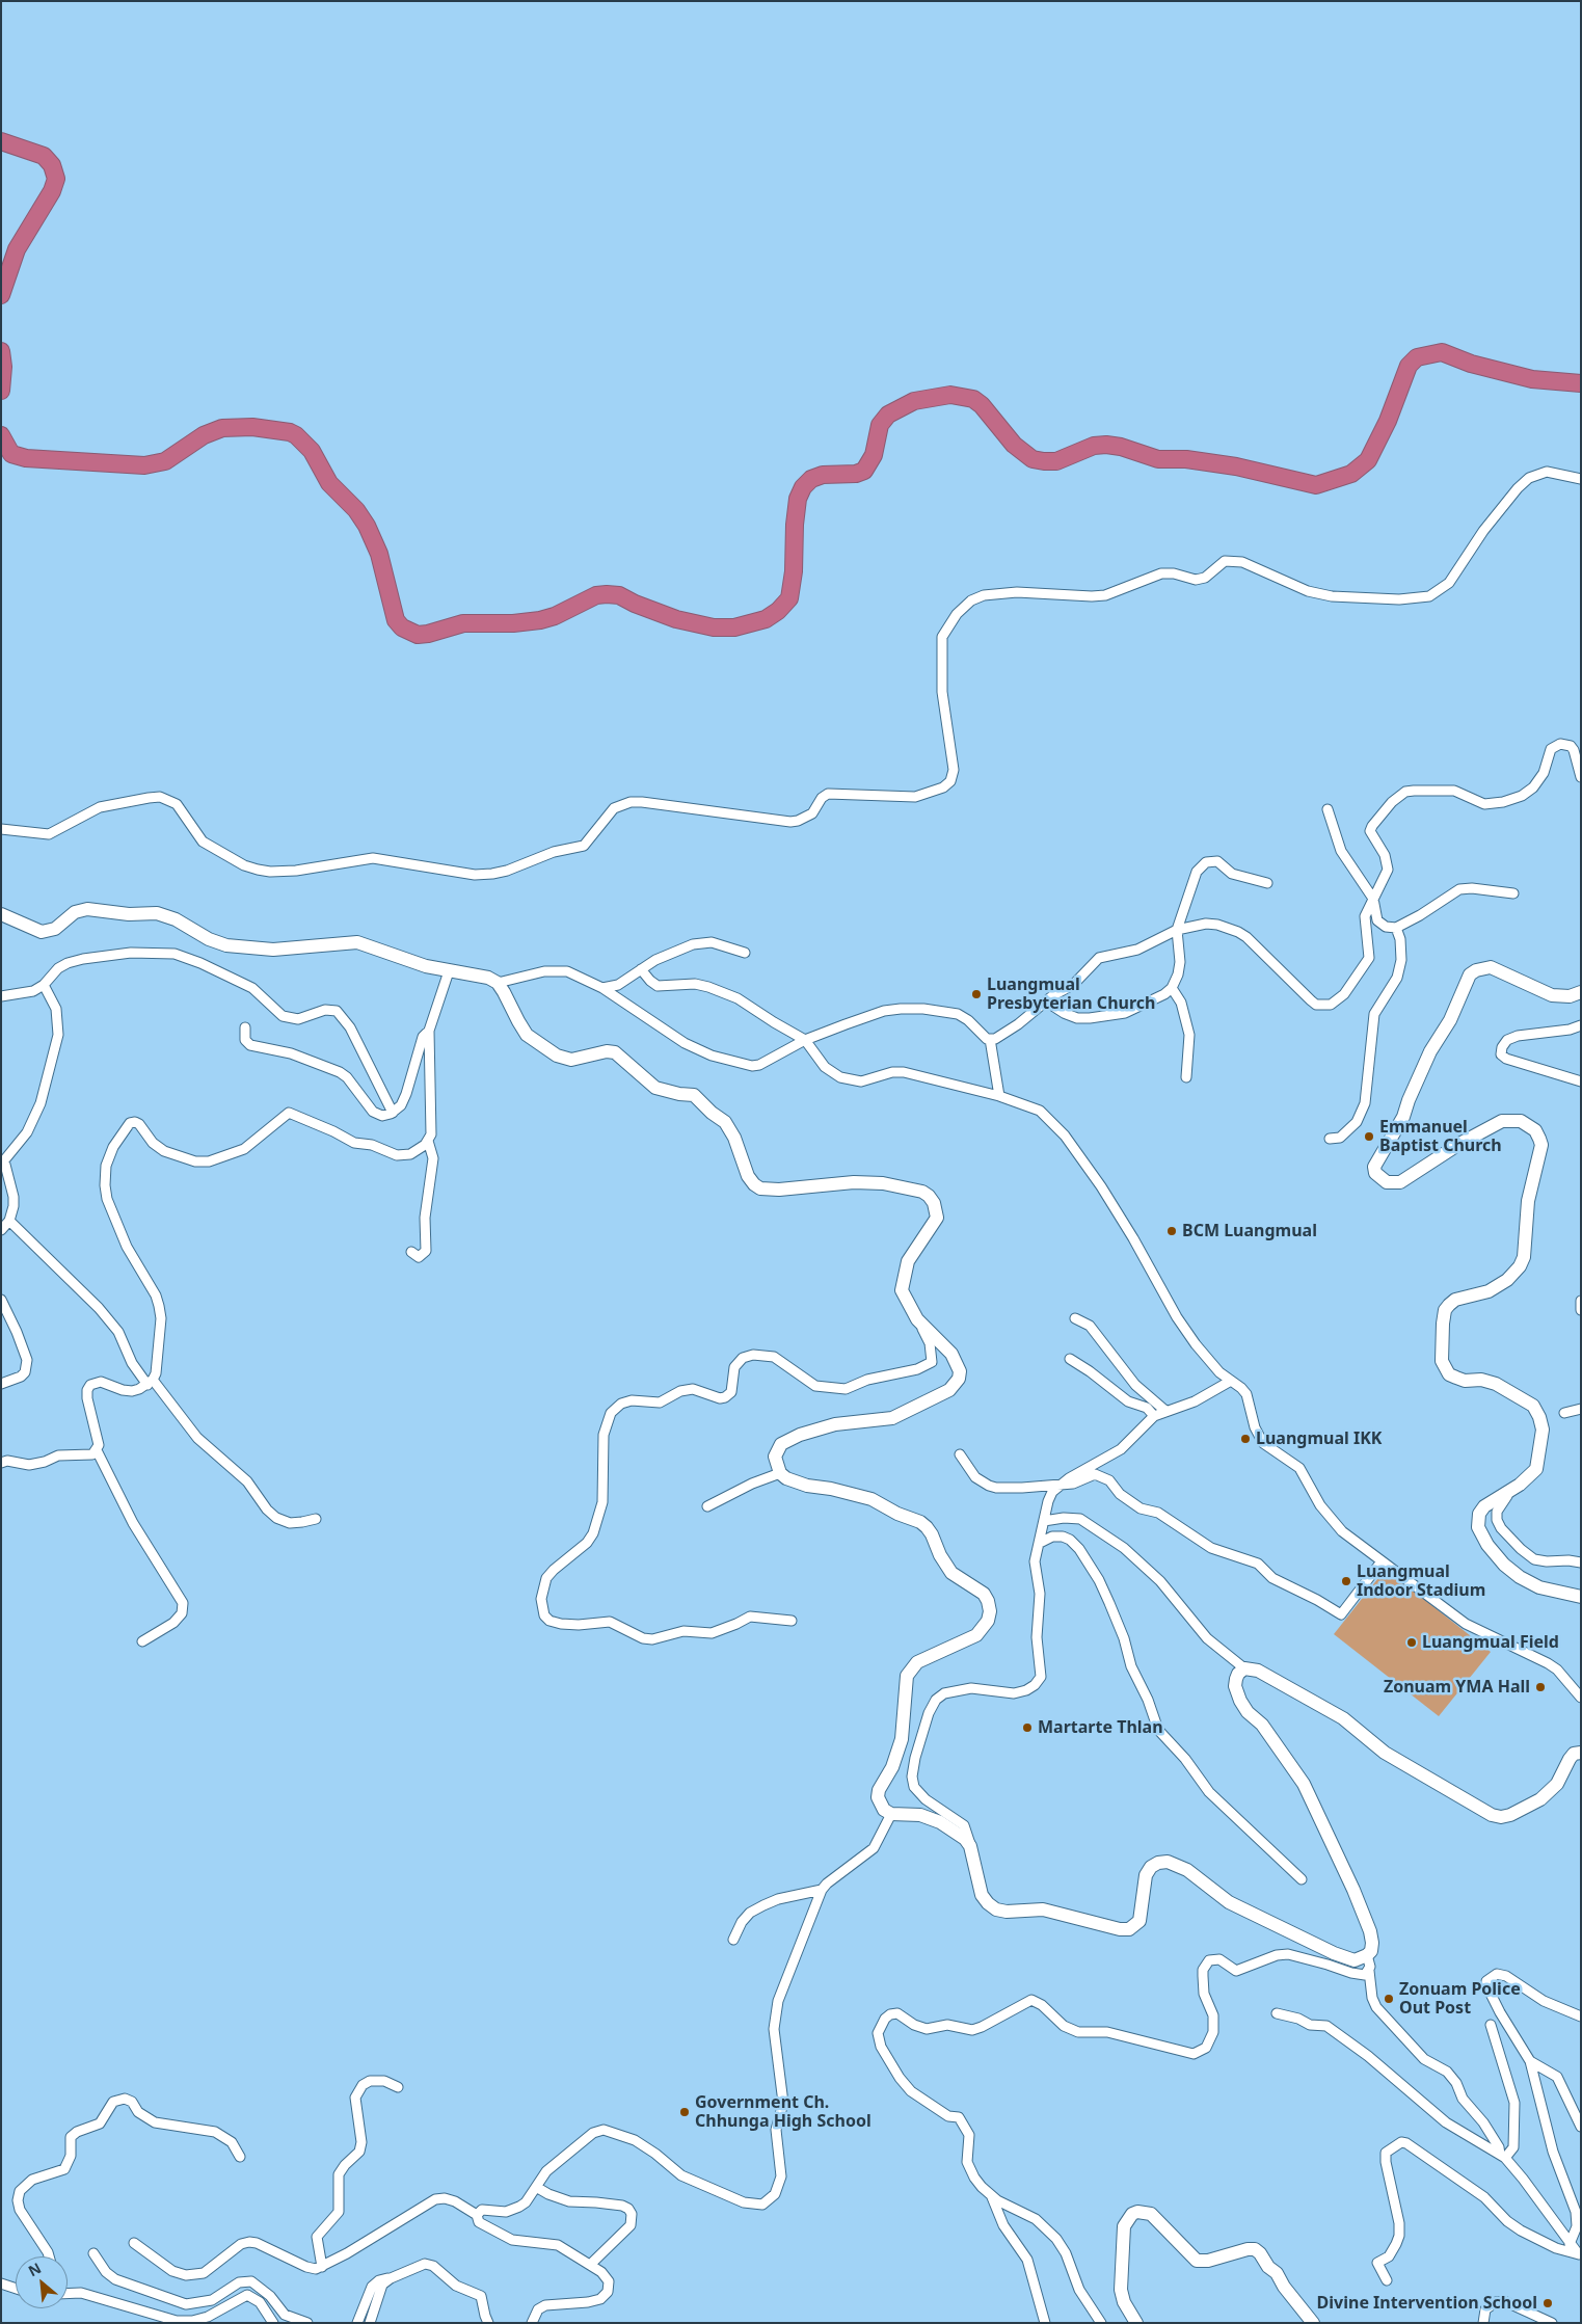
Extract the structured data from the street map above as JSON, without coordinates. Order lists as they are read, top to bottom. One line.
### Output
{"places":["Luangmual Presbyterian Church","Emmanuel Baptist Church","BCM Luangmual","Luangmual IKK","Luangmual Indoor Stadium","Luangmual Field","Zonuam YMA Hall","Martarte Thlan","Zonuam Police Out Post","Government Ch. Chhunga High School","Divine Intervention School"],"north":"top left"}
